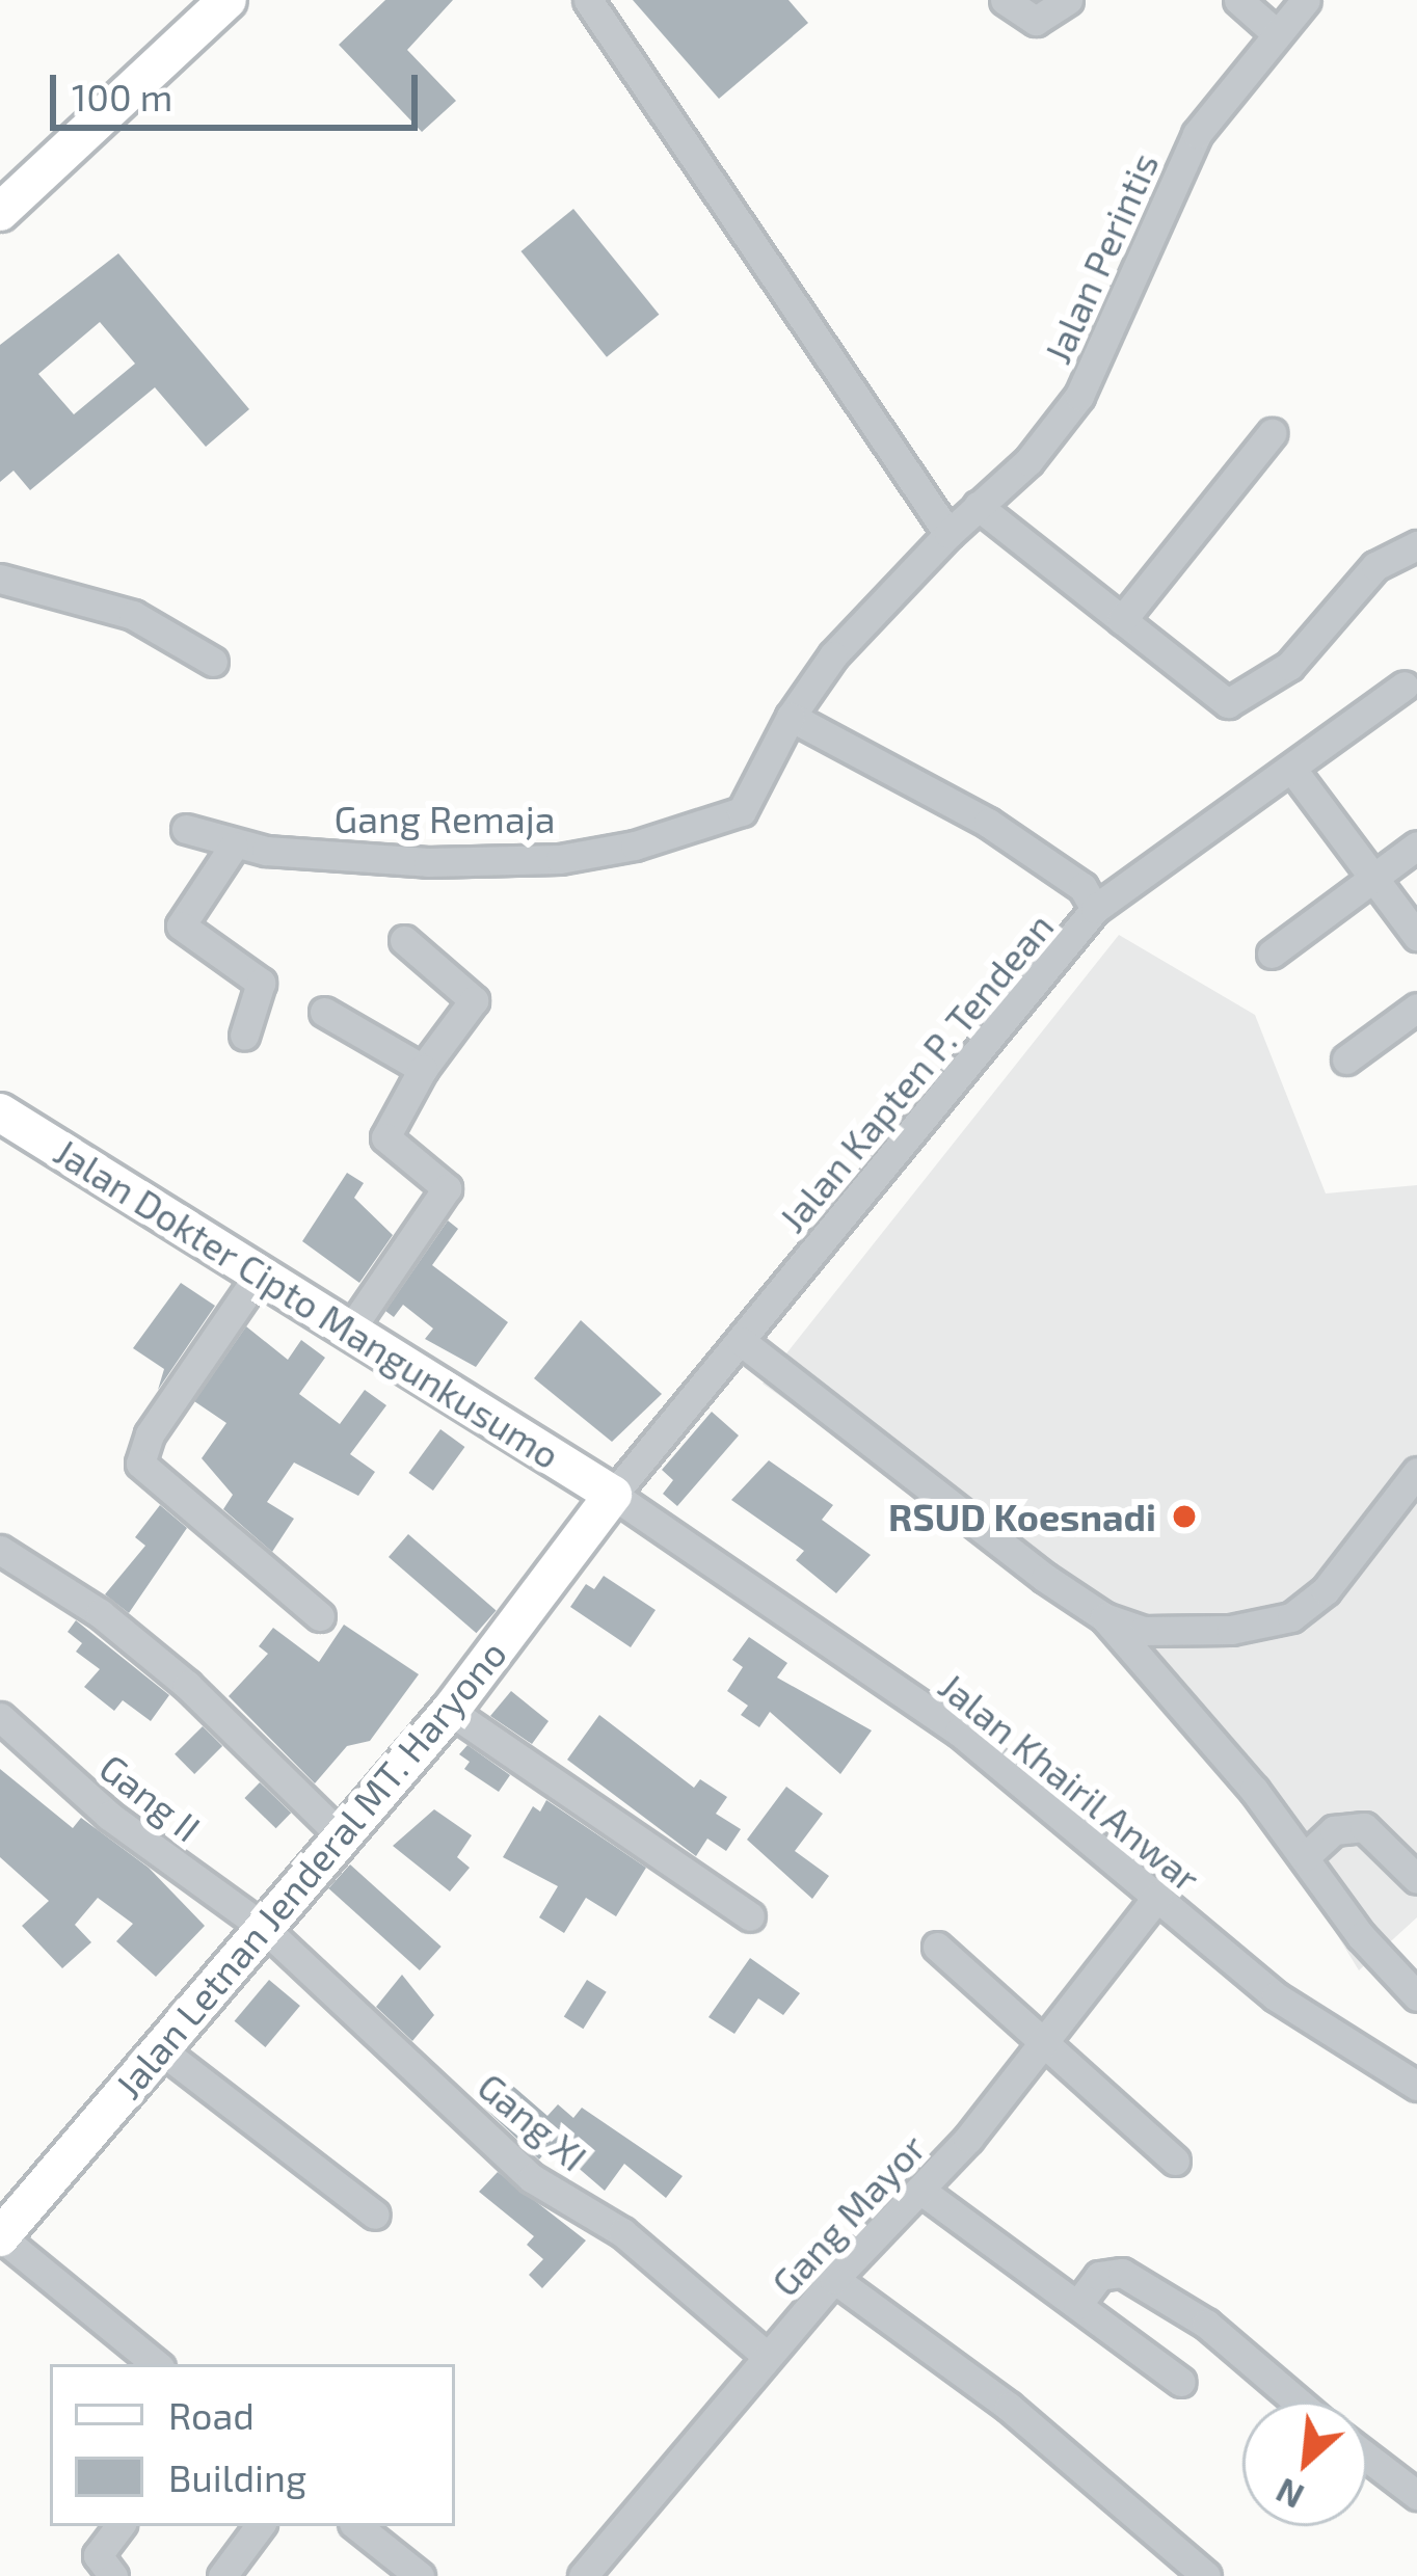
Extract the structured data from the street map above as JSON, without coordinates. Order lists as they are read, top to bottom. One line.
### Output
{"streets":{"main road":["Jalan Dokter Cipto Mangunkusumo","Jalan Letnan Jenderal MT. Haryono"],"street":["Jalan Perintis","Gang Remaja","Jalan Kapten P. Tendean","Jalan Khairil Anwar","Gang II","Gang XI","Gang Mayor"]},"crossings":[["Gang Remaja","Jalan Kapten P. Tendean"],["Jalan Kapten P. Tendean","Jalan Dokter Cipto Mangunkusumo"],["Jalan Kapten P. Tendean","Jalan Khairil Anwar"],["Jalan Kapten P. Tendean","Jalan Letnan Jenderal MT. Haryono"],["Jalan Dokter Cipto Mangunkusumo","Jalan Khairil Anwar"],["Jalan Dokter Cipto Mangunkusumo","Jalan Letnan Jenderal MT. Haryono"],["Jalan Khairil Anwar","Jalan Letnan Jenderal MT. Haryono"],["Jalan Khairil Anwar","Gang Mayor"],["Gang II","Jalan Letnan Jenderal MT. Haryono"],["Gang II","Gang XI"],["Jalan Letnan Jenderal MT. Haryono","Gang XI"],["Gang XI","Gang Mayor"]],"places":["RSUD Koesnadi"],"legend":["Road","Building"],"scale_bar":"100 m","north":"bottom left"}
